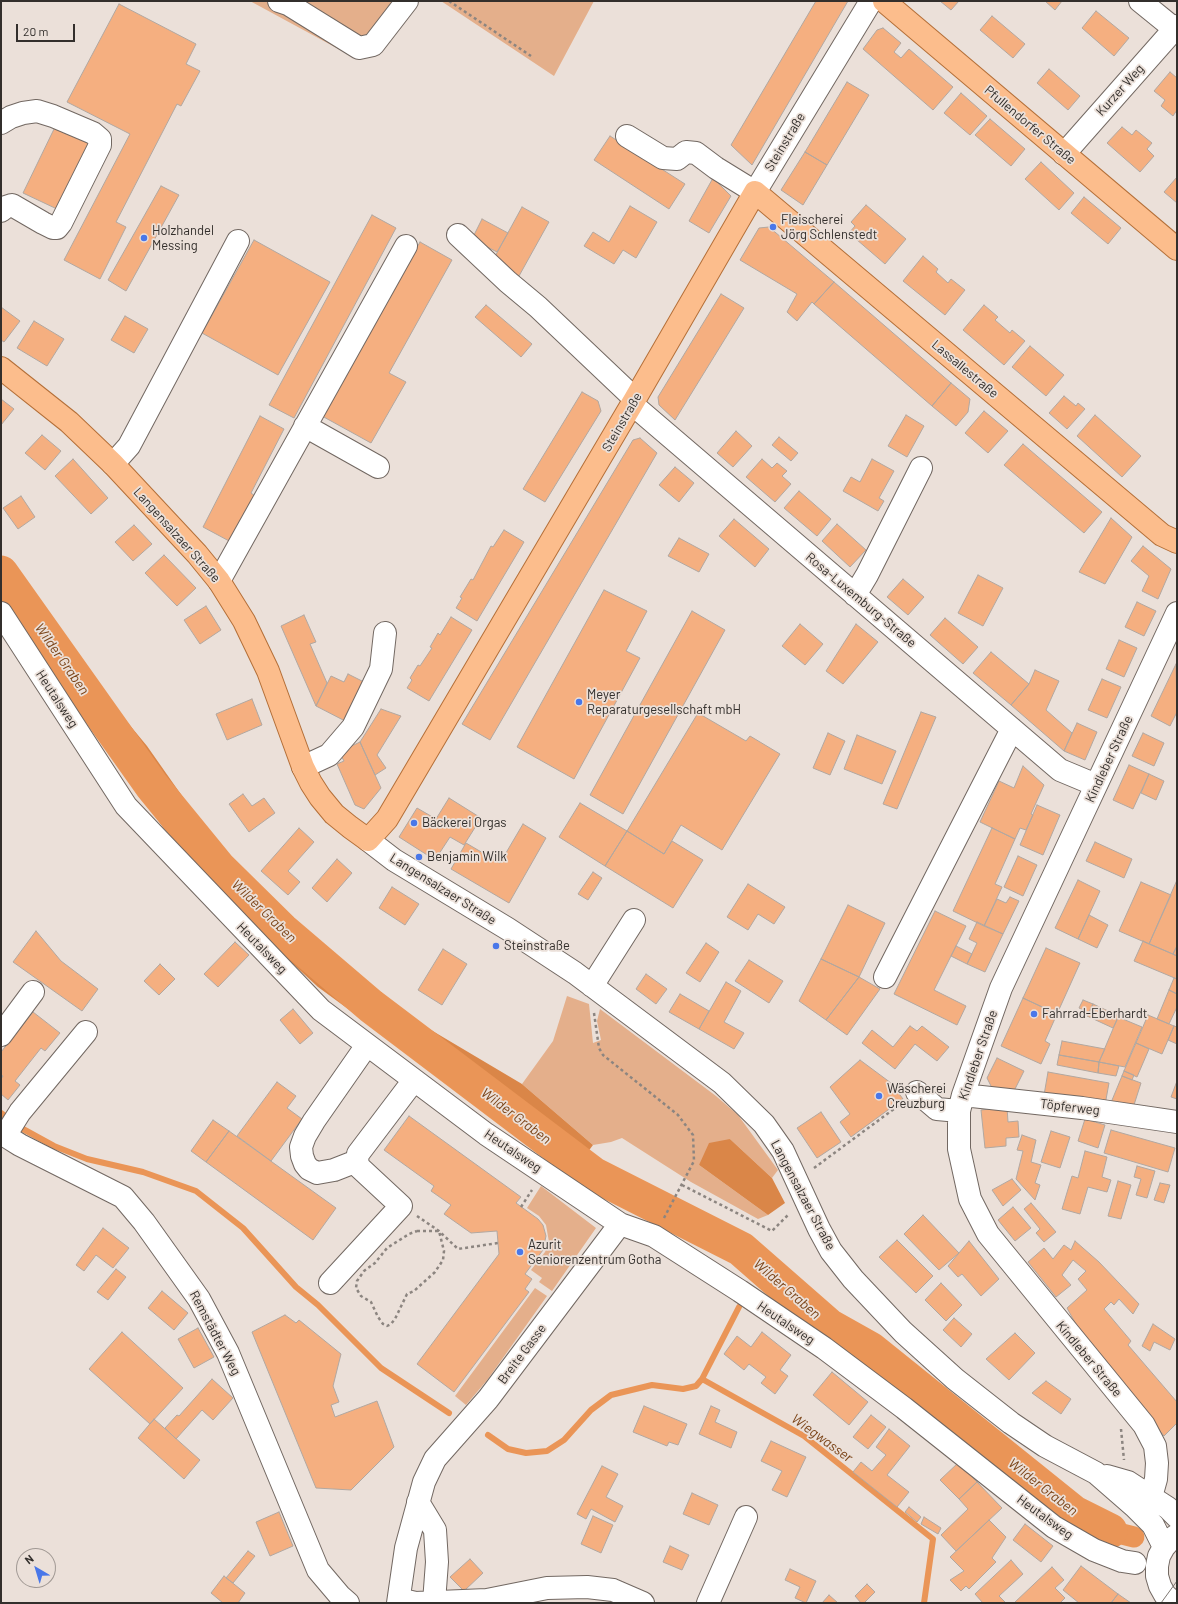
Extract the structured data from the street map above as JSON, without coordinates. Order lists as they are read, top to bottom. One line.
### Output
{"streets":{"main road":["Pfullendorfer Straße","Steinstraße","Lassallestraße","Langensalzaer Straße"],"street":["Kurzer Weg","Rosa-Luxemburg-Straße","Heutalsweg","Kindleber Straße","Töpferweg","Remstädter Weg","Breite Gasse"]},"crossings":[["Kurzer Weg","Pfullendorfer Straße"],["Steinstraße","Lassallestraße"],["Steinstraße","Langensalzaer Straße"],["Steinstraße","Rosa-Luxemburg-Straße"],["Langensalzaer Straße","Kindleber Straße"],["Rosa-Luxemburg-Straße","Kindleber Straße"],["Heutalsweg","Breite Gasse"],["Kindleber Straße","Töpferweg"]],"water":["Wilder Graben","Wiegwasser"],"places":["Fleischerei Jörg Schlenstedt","Holzhandel Messing","Meyer Reparaturgesellschaft mbH","Bäckerei Orgas","Benjamin Wilk","Steinstraße","Fahrrad-Eberhardt","Wäscherei Creuzburg","Azurit Seniorenzentrum Gotha"],"scale_bar":"20 m","north":"top left"}
